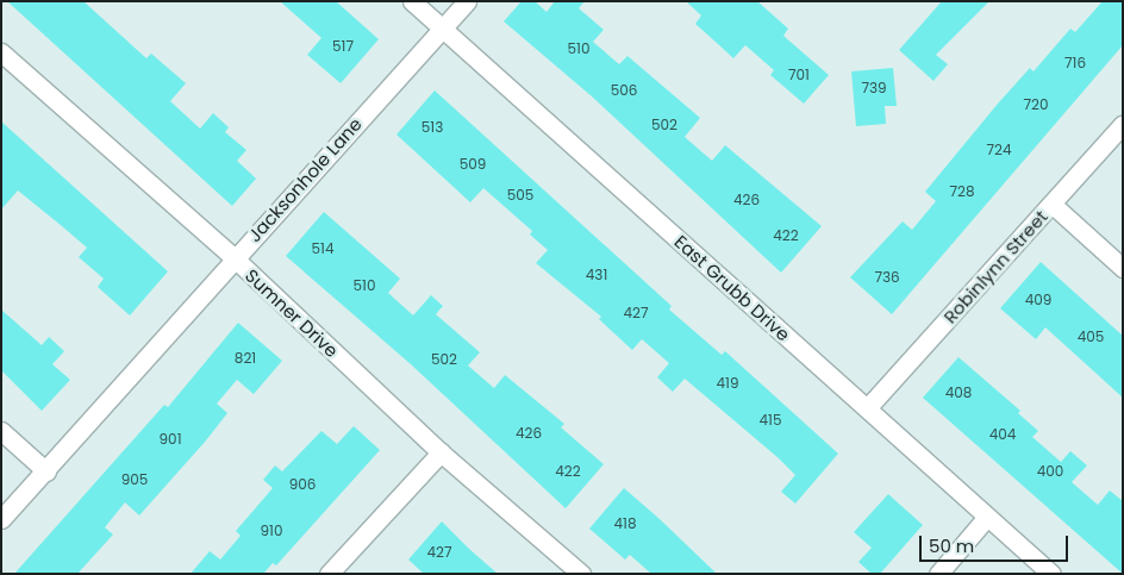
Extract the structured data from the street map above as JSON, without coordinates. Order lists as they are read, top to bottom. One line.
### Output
{"streets":{"street":["Jacksonhole Lane","Robinlynn Street","East Grubb Drive","Sumner Drive"]},"crossings":[["Jacksonhole Lane","East Grubb Drive"],["Jacksonhole Lane","Sumner Drive"],["Robinlynn Street","East Grubb Drive"]],"house_numbers":["517","510","716","701","739","506","720","502","513","724","509","728","505","426","422","514","431","736","510","409","427","405","821","502","419","408","415","426","404","901","422","400","905","906","418","910","427"],"scale_bar":"50 m"}
